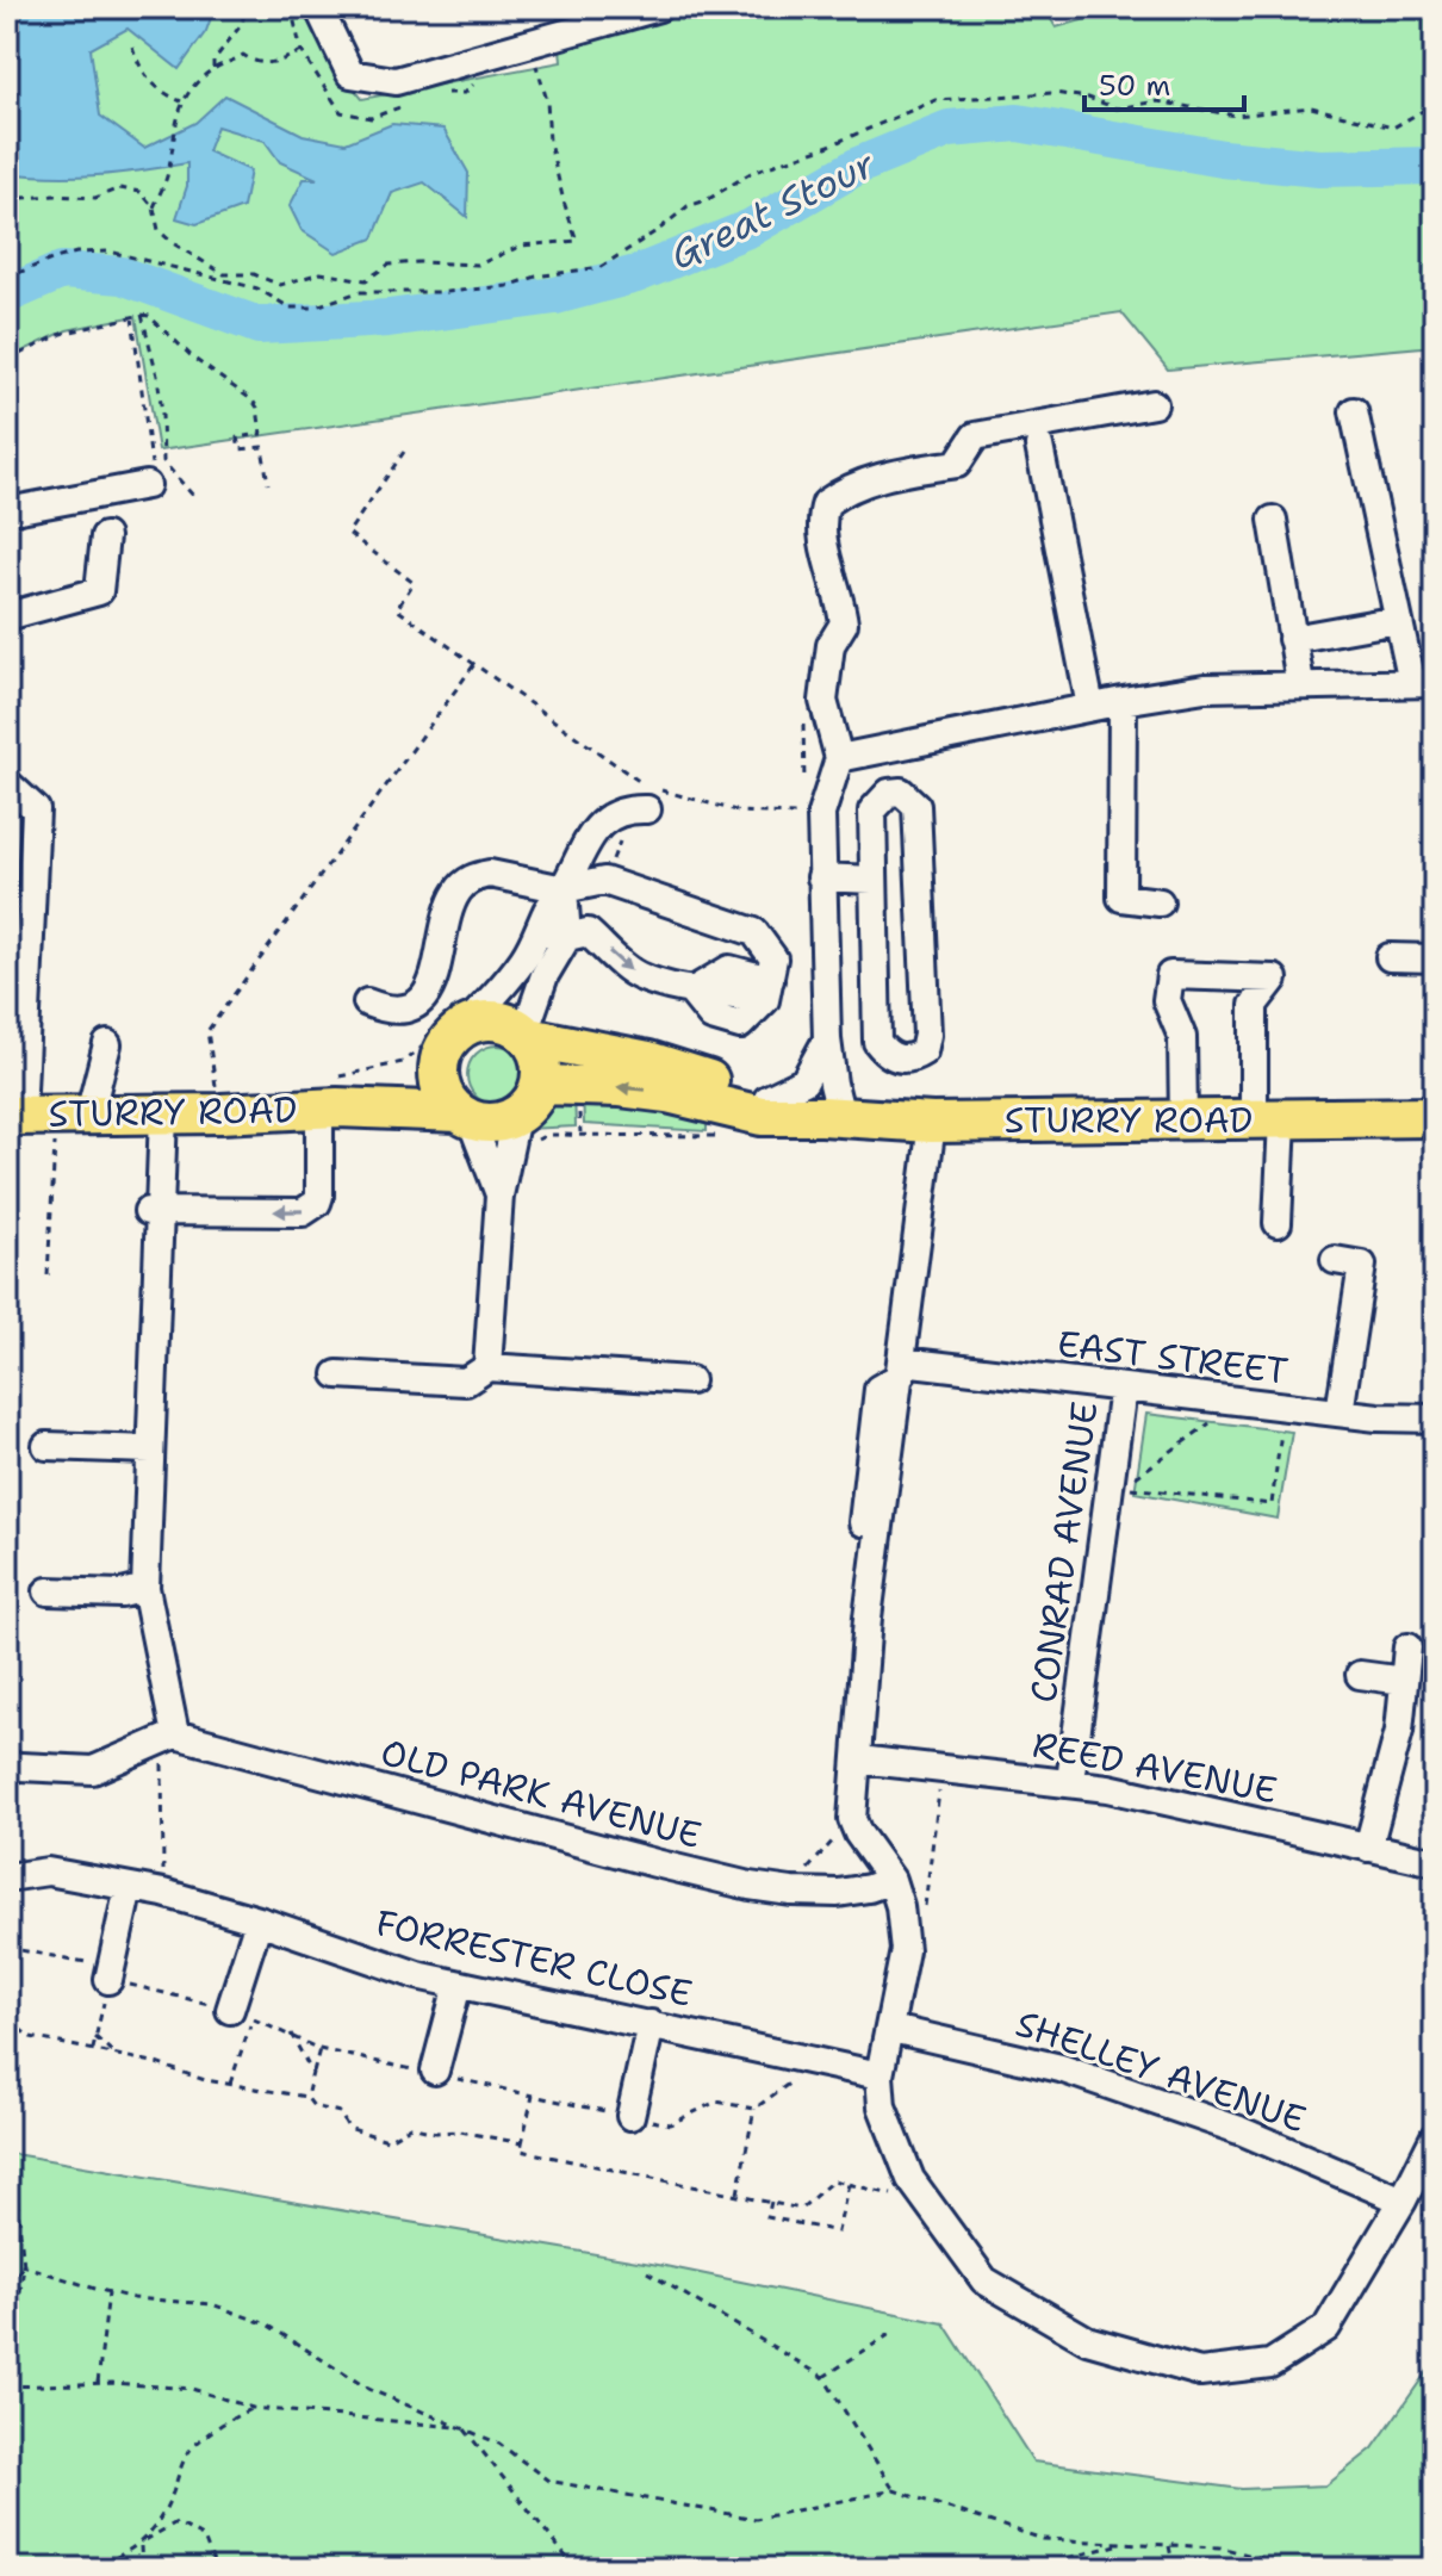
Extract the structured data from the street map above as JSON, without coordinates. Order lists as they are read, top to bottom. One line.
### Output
{"streets":{"highway":["STURRY ROAD"],"street":["EAST STREET","CONRAD AVENUE","REED AVENUE","OLD PARK AVENUE","FORRESTER CLOSE","SHELLEY AVENUE"]},"crossings":[["EAST STREET","CONRAD AVENUE"],["CONRAD AVENUE","REED AVENUE"]],"water":["Great Stour"],"scale_bar":"50 m"}
